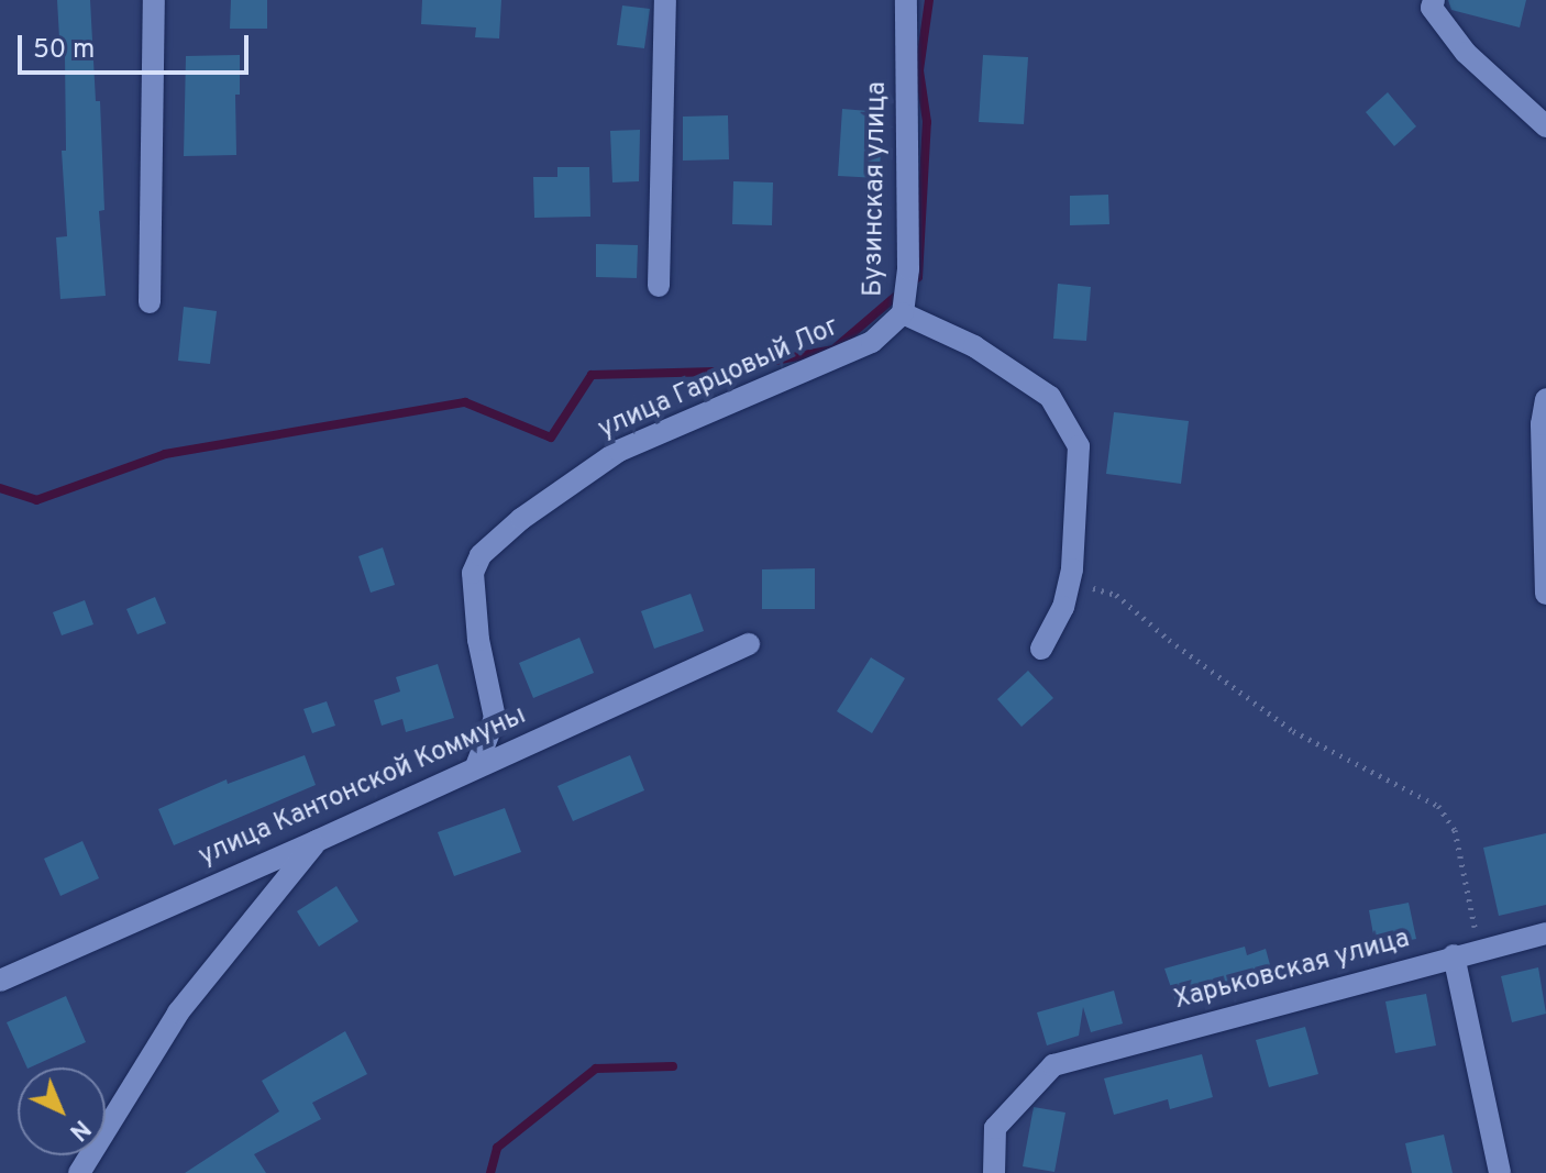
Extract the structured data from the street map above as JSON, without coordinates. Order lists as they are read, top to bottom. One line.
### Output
{"streets":{"street":["Бузинская улица","улица Гарцовый Лог","улица Кантонской Коммуны","Харьковская улица"]},"crossings":[["Бузинская улица","улица Гарцовый Лог"],["улица Гарцовый Лог","улица Кантонской Коммуны"]],"scale_bar":"50 m","north":"bottom right"}
